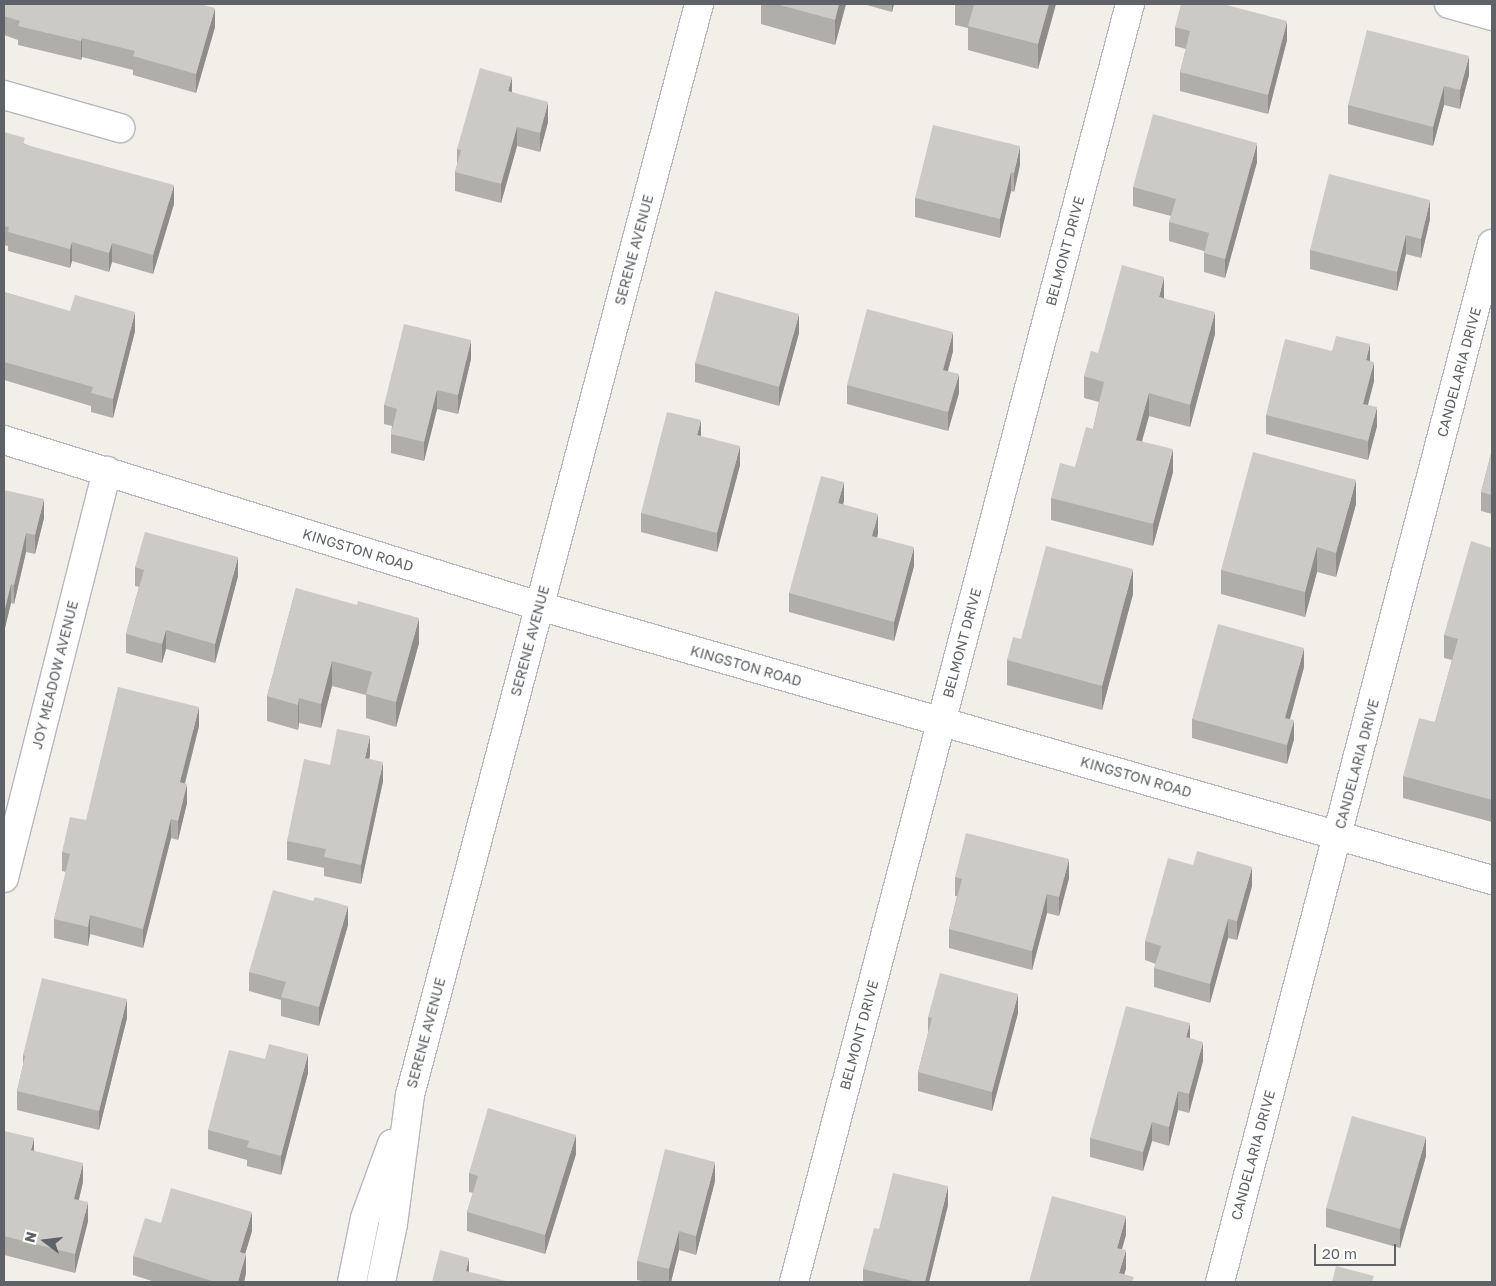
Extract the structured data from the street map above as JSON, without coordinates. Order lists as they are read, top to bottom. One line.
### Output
{"streets":{"street":["SERENE AVENUE","BELMONT DRIVE","CANDELARIA DRIVE","KINGSTON ROAD","JOY MEADOW AVENUE"]},"crossings":[["SERENE AVENUE","KINGSTON ROAD"],["BELMONT DRIVE","KINGSTON ROAD"],["CANDELARIA DRIVE","KINGSTON ROAD"],["KINGSTON ROAD","JOY MEADOW AVENUE"]],"scale_bar":"20 m","north":"left"}
